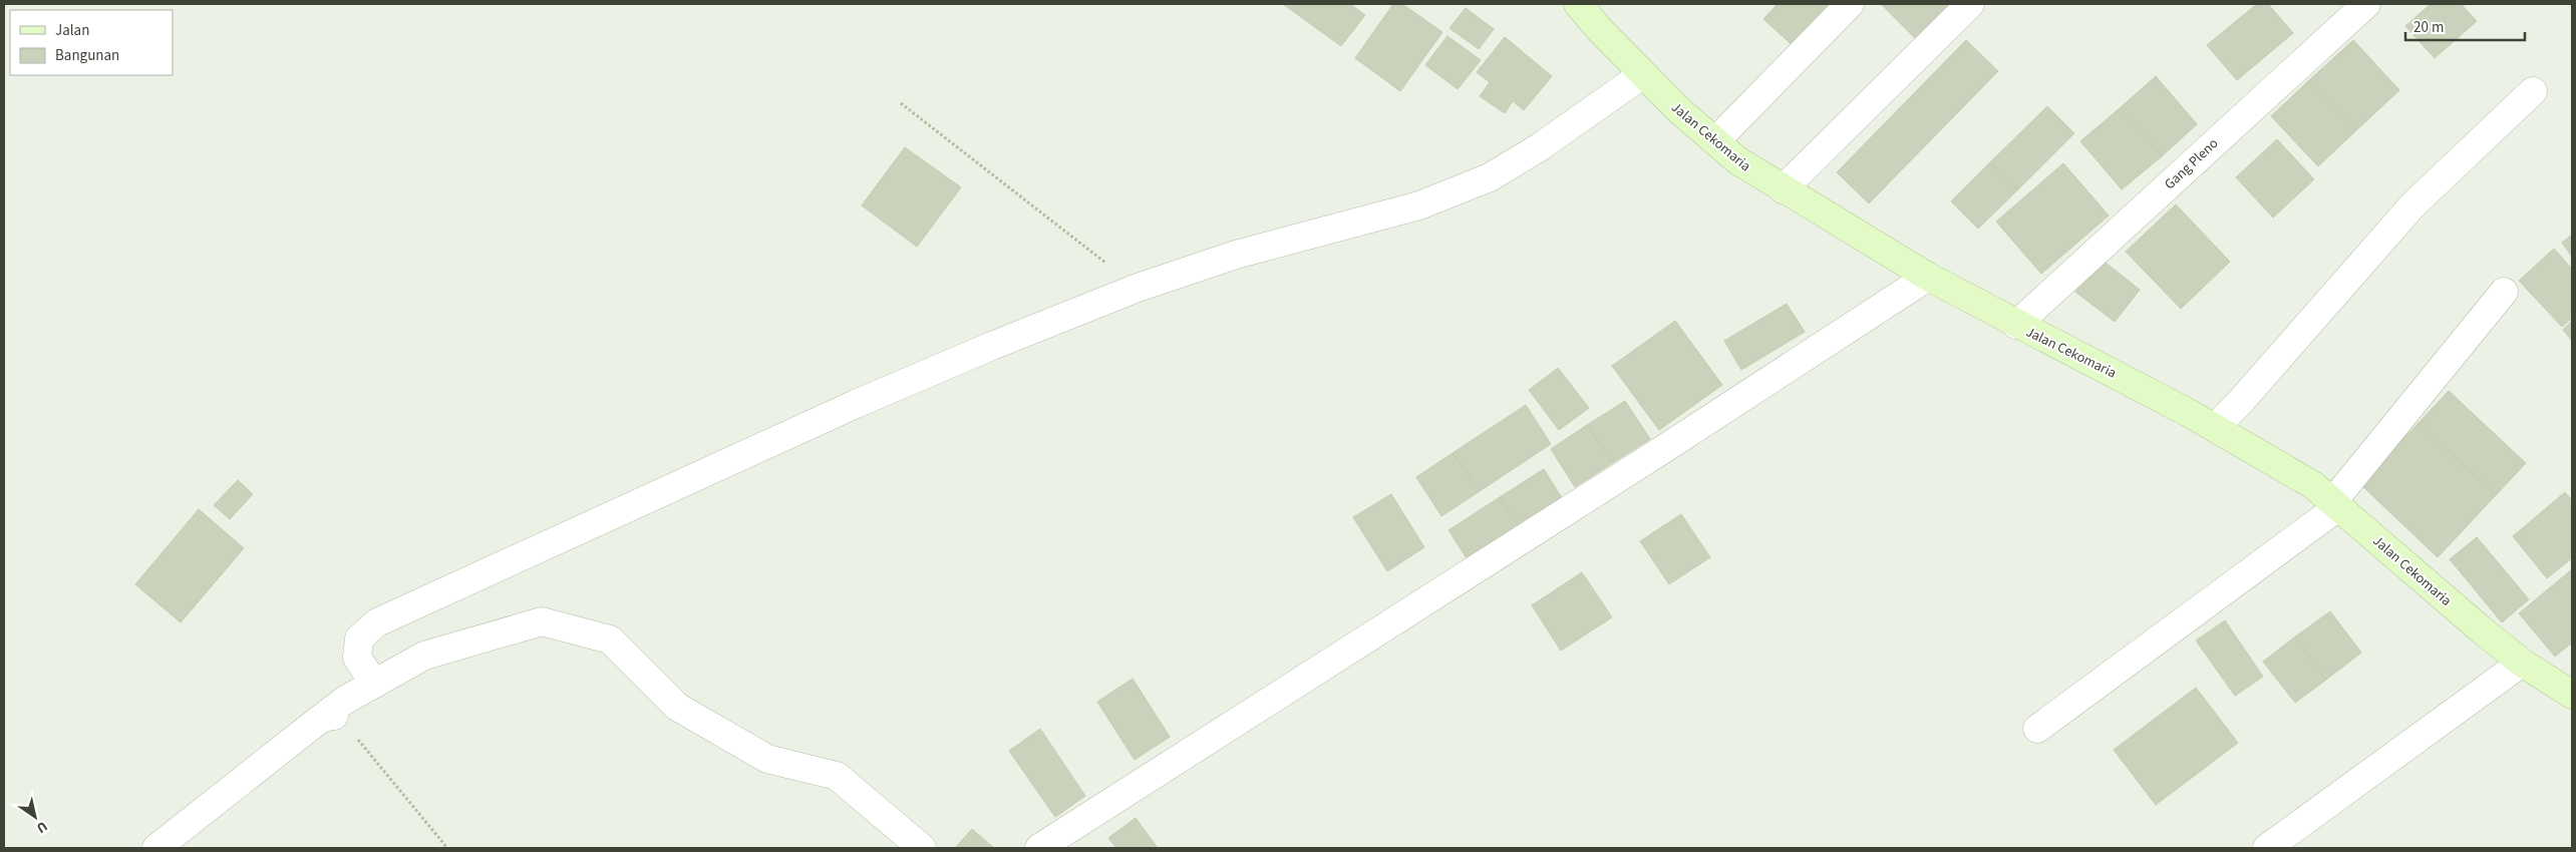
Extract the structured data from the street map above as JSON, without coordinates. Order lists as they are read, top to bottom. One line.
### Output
{"streets":{"street":["Jalan Cekomaria","Gang Pleno"]},"crossings":[["Jalan Cekomaria","Gang Pleno"]],"legend":["Jalan","Bangunan"],"scale_bar":"20 m","north":"bottom right"}
